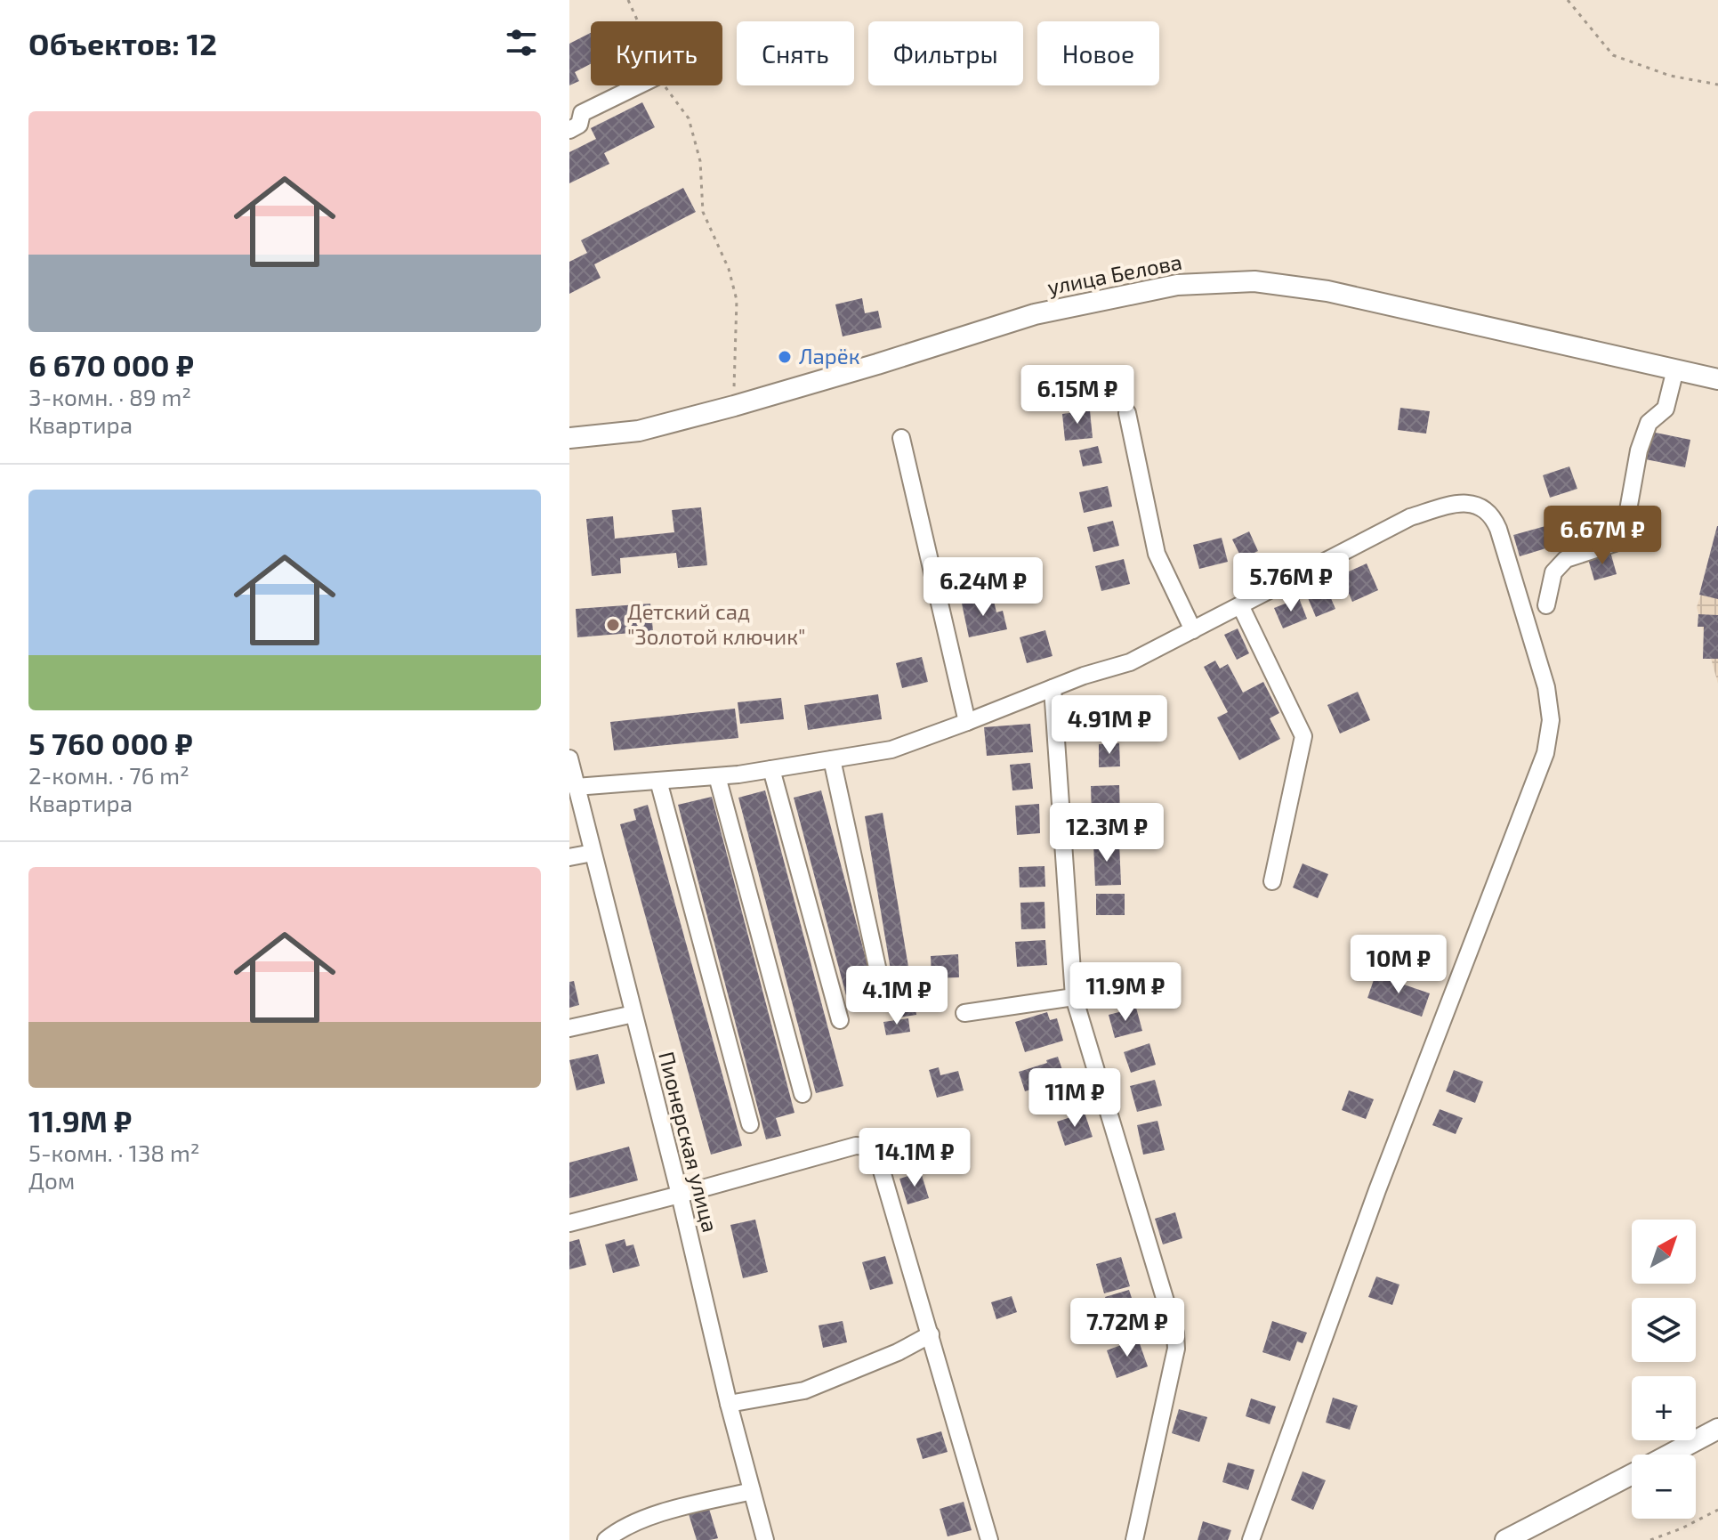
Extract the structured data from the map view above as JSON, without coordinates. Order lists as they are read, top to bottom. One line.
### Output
{"streets":{"main road":["улица Белова"],"street":["Пионерская улица"]},"places":["Ларёк","Детский сад \"Золотой ключик\""],"north":"top right","page":{"heading":"Объектов: 12","chip":["Купить","Снять","Фильтры","Новое"],"list":[{"name":"6 670 000 ₽","note":"3-комн. · 89 m² · Квартира"},{"name":"5 760 000 ₽","note":"2-комн. · 76 m² · Квартира"},{"name":"11.9M ₽","note":"5-комн. · 138 m² · Дом"}],"price":["6.15M ₽","6.67M ₽","5.76M ₽","6.24M ₽","4.91M ₽","12.3M ₽","10M ₽","11.9M ₽","4.1M ₽","11M ₽","14.1M ₽","7.72M ₽"],"map_buttons":["+","−"]}}
